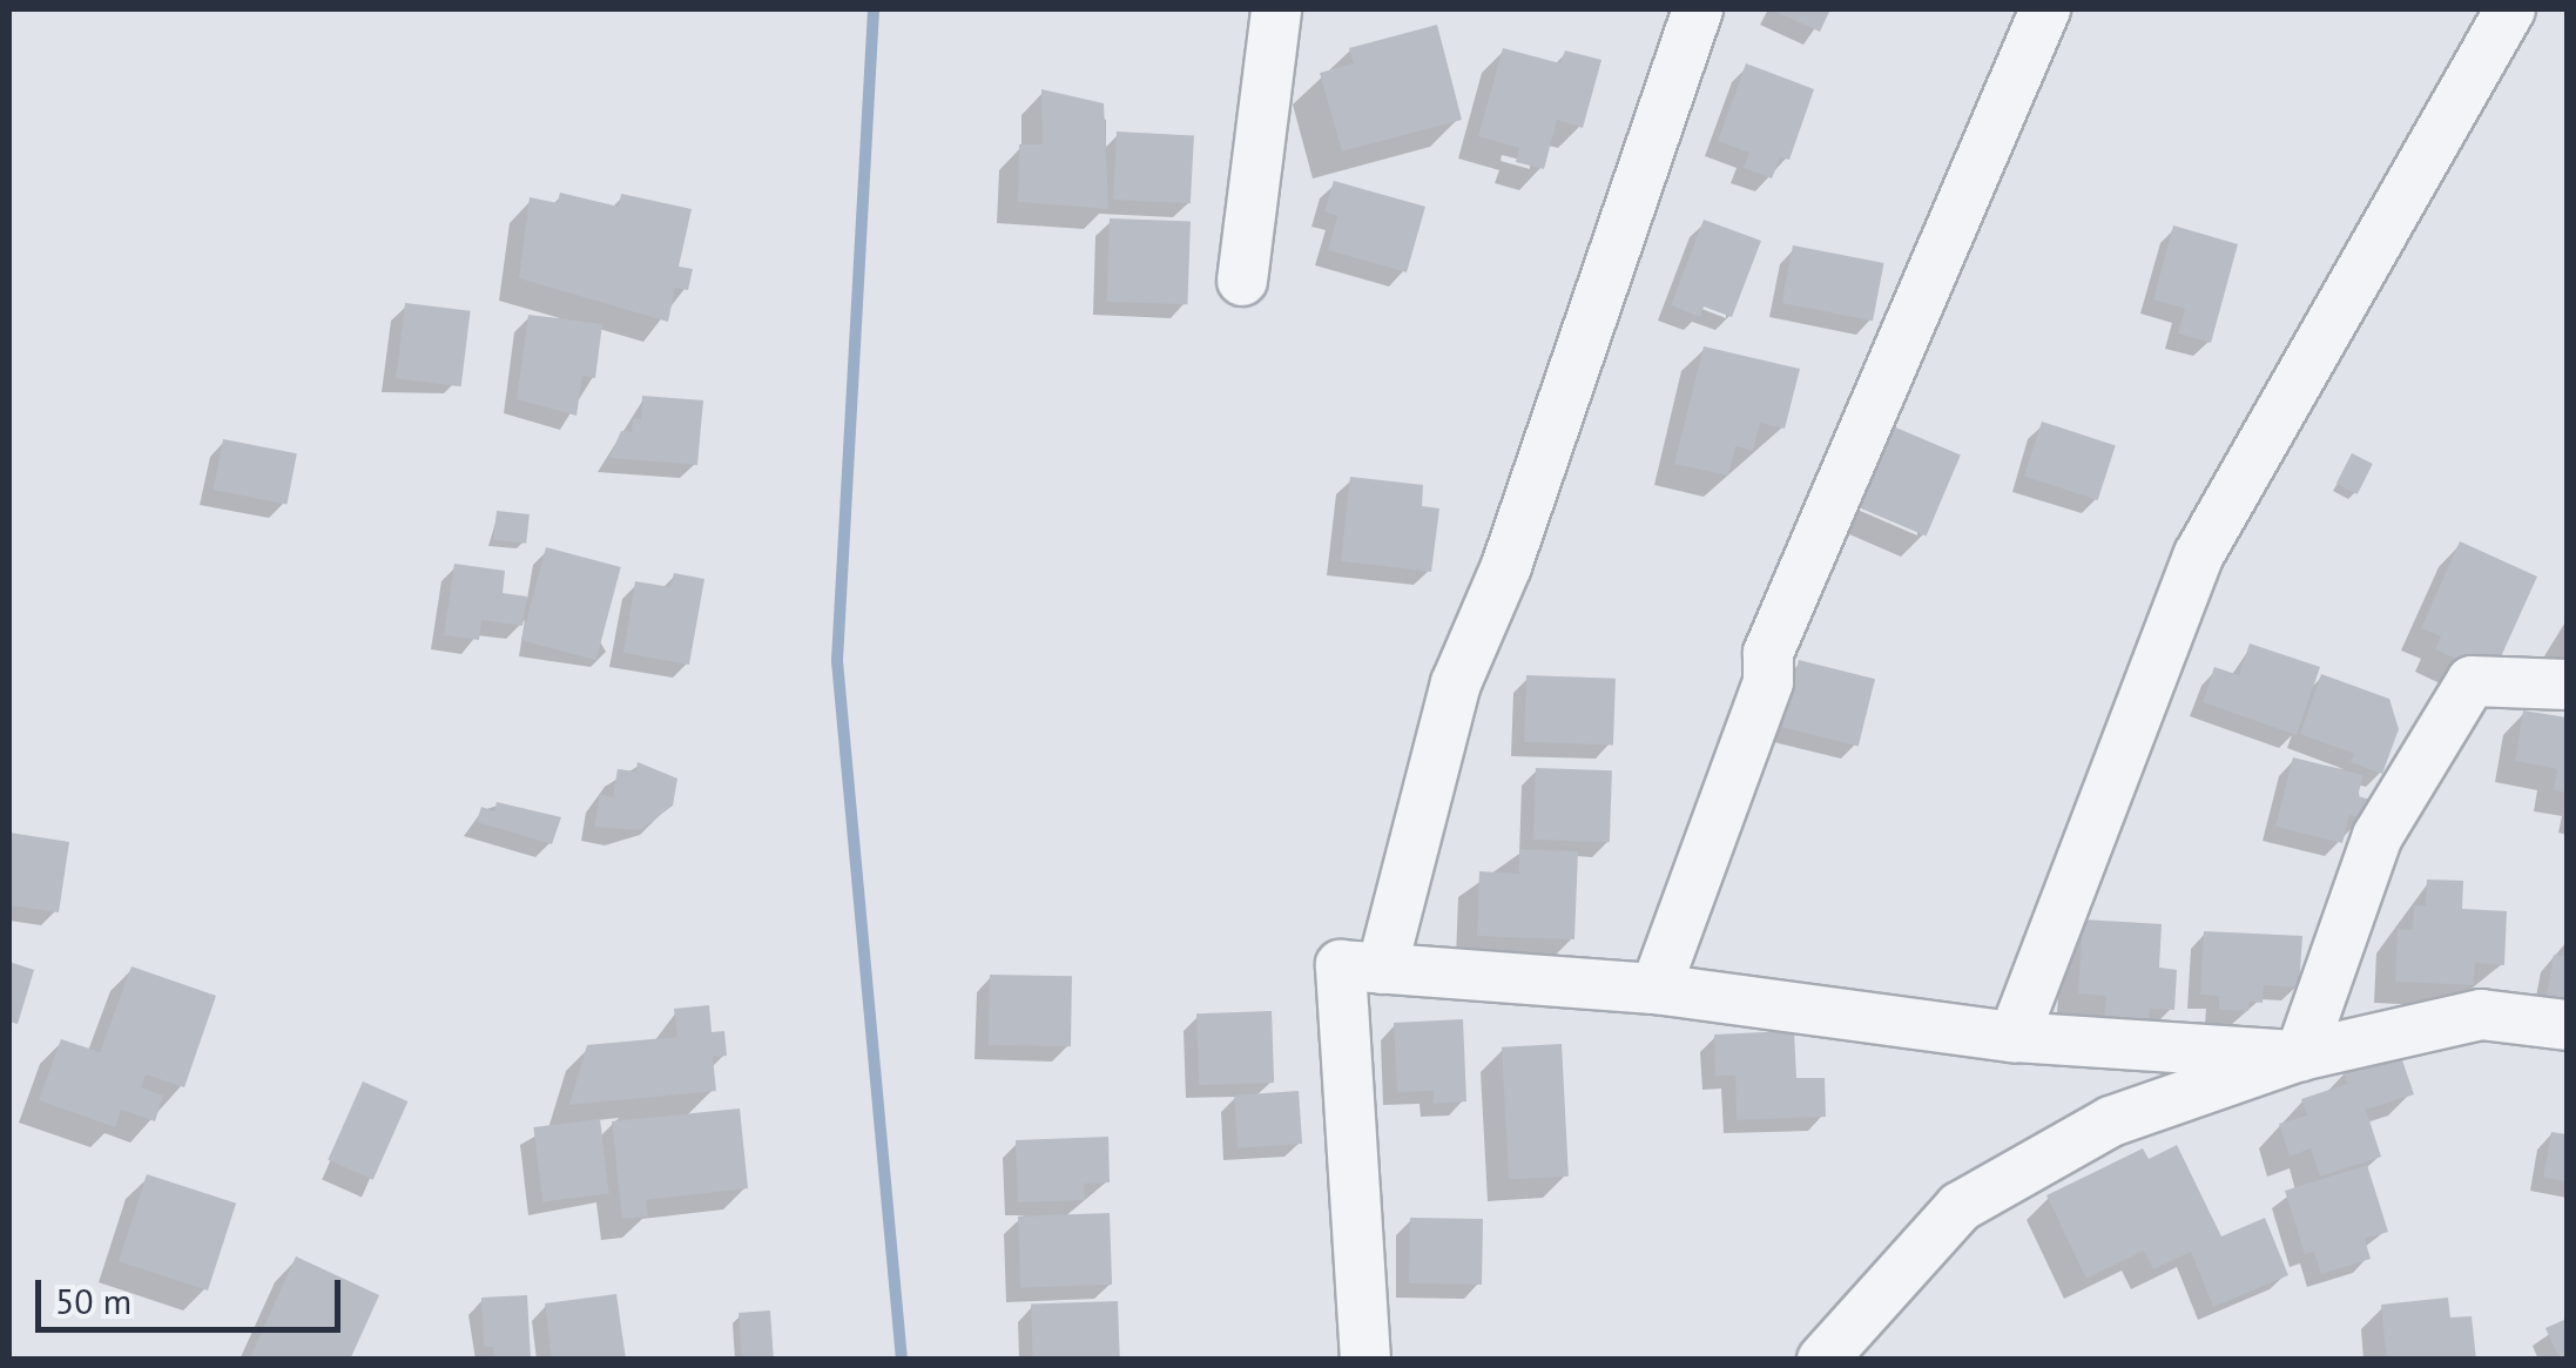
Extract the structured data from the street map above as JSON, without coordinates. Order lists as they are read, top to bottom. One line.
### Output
{"scale_bar":"50 m"}
